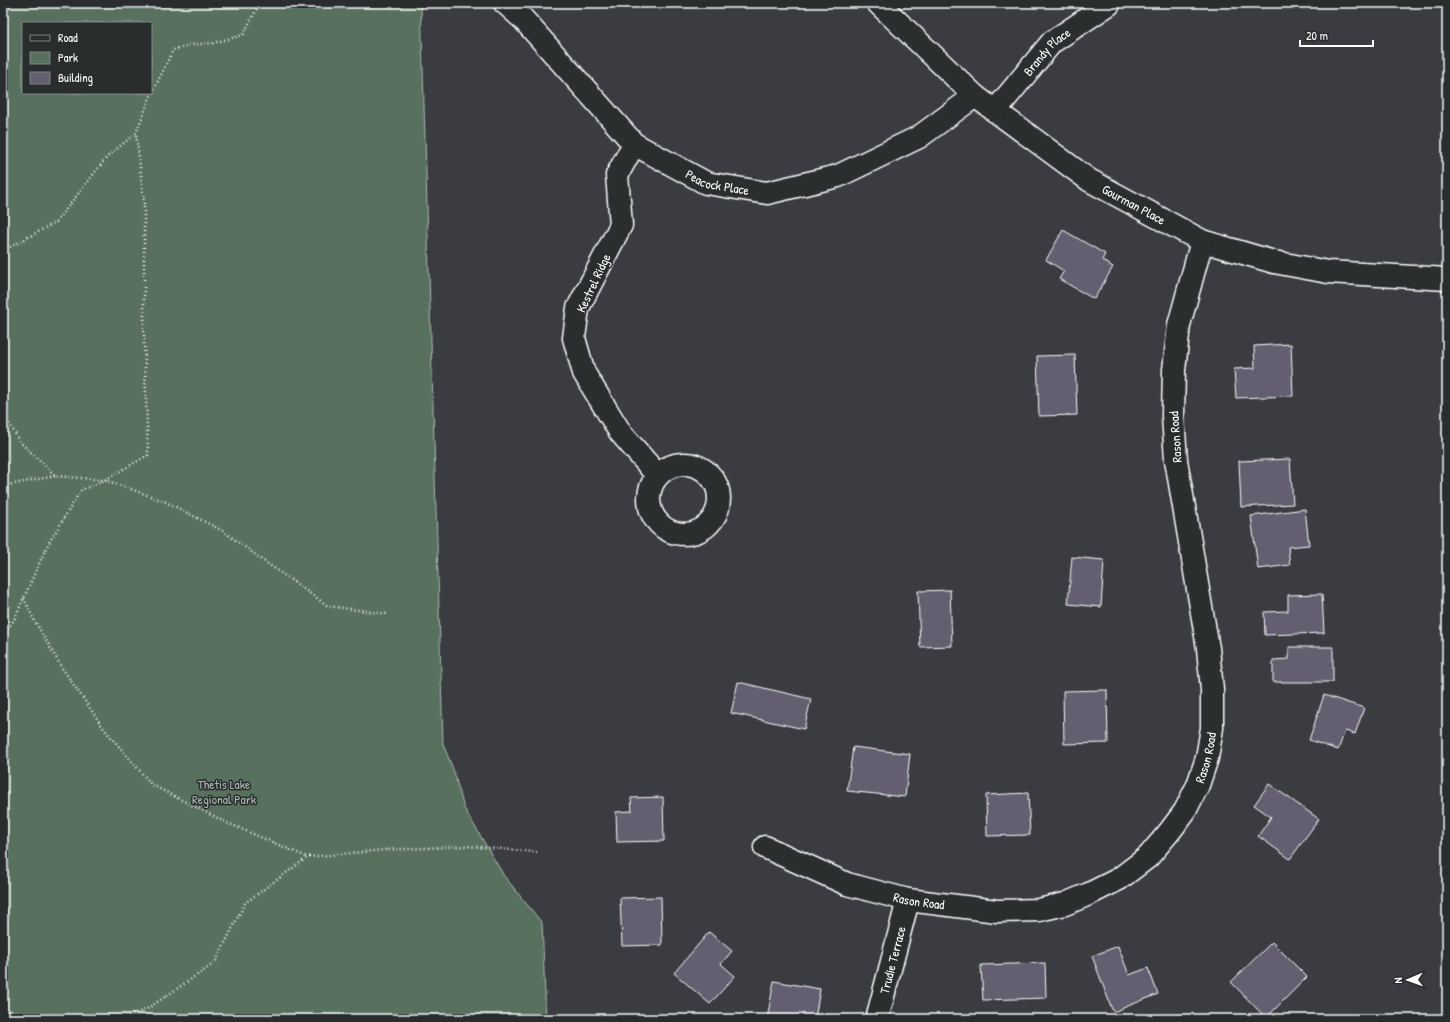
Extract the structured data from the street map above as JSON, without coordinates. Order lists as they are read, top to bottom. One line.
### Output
{"streets":{"street":["Brandy Place","Peacock Place","Gourman Place","Kestrel Ridge","Rason Road","Trudie Terrace"]},"crossings":[["Brandy Place","Gourman Place"],["Peacock Place","Gourman Place"],["Peacock Place","Kestrel Ridge"],["Gourman Place","Rason Road"],["Rason Road","Trudie Terrace"]],"parks":["Thetis Lake Regional Park"],"legend":["Road","Park","Building"],"scale_bar":"20 m","north":"left"}
